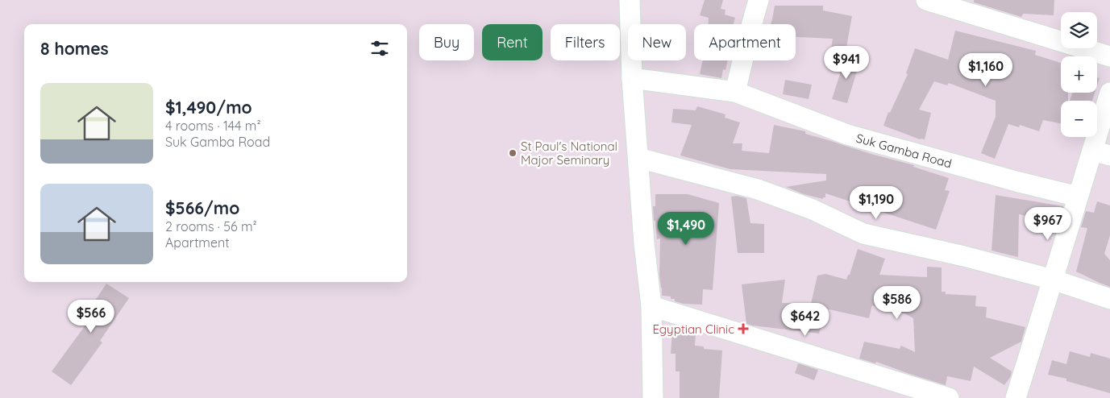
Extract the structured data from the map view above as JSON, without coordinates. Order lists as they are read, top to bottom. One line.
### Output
{"streets":{"street":["Suk Gamba Road"]},"places":{"other":["St Paul's National Major Seminary"],"health":["Egyptian Clinic"]},"page":{"map_buttons":["+","−"],"chip":["Buy","Rent","Filters","New","Apartment"],"heading":"8 homes","price":["$941","$1,160","$1,190","$967","$1,490","$586","$566","$642"],"list":[{"name":"$1,490/mo","note":"4 rooms · 144 m² · Suk Gamba Road"},{"name":"$566/mo","note":"2 rooms · 56 m² · Apartment"}]}}
